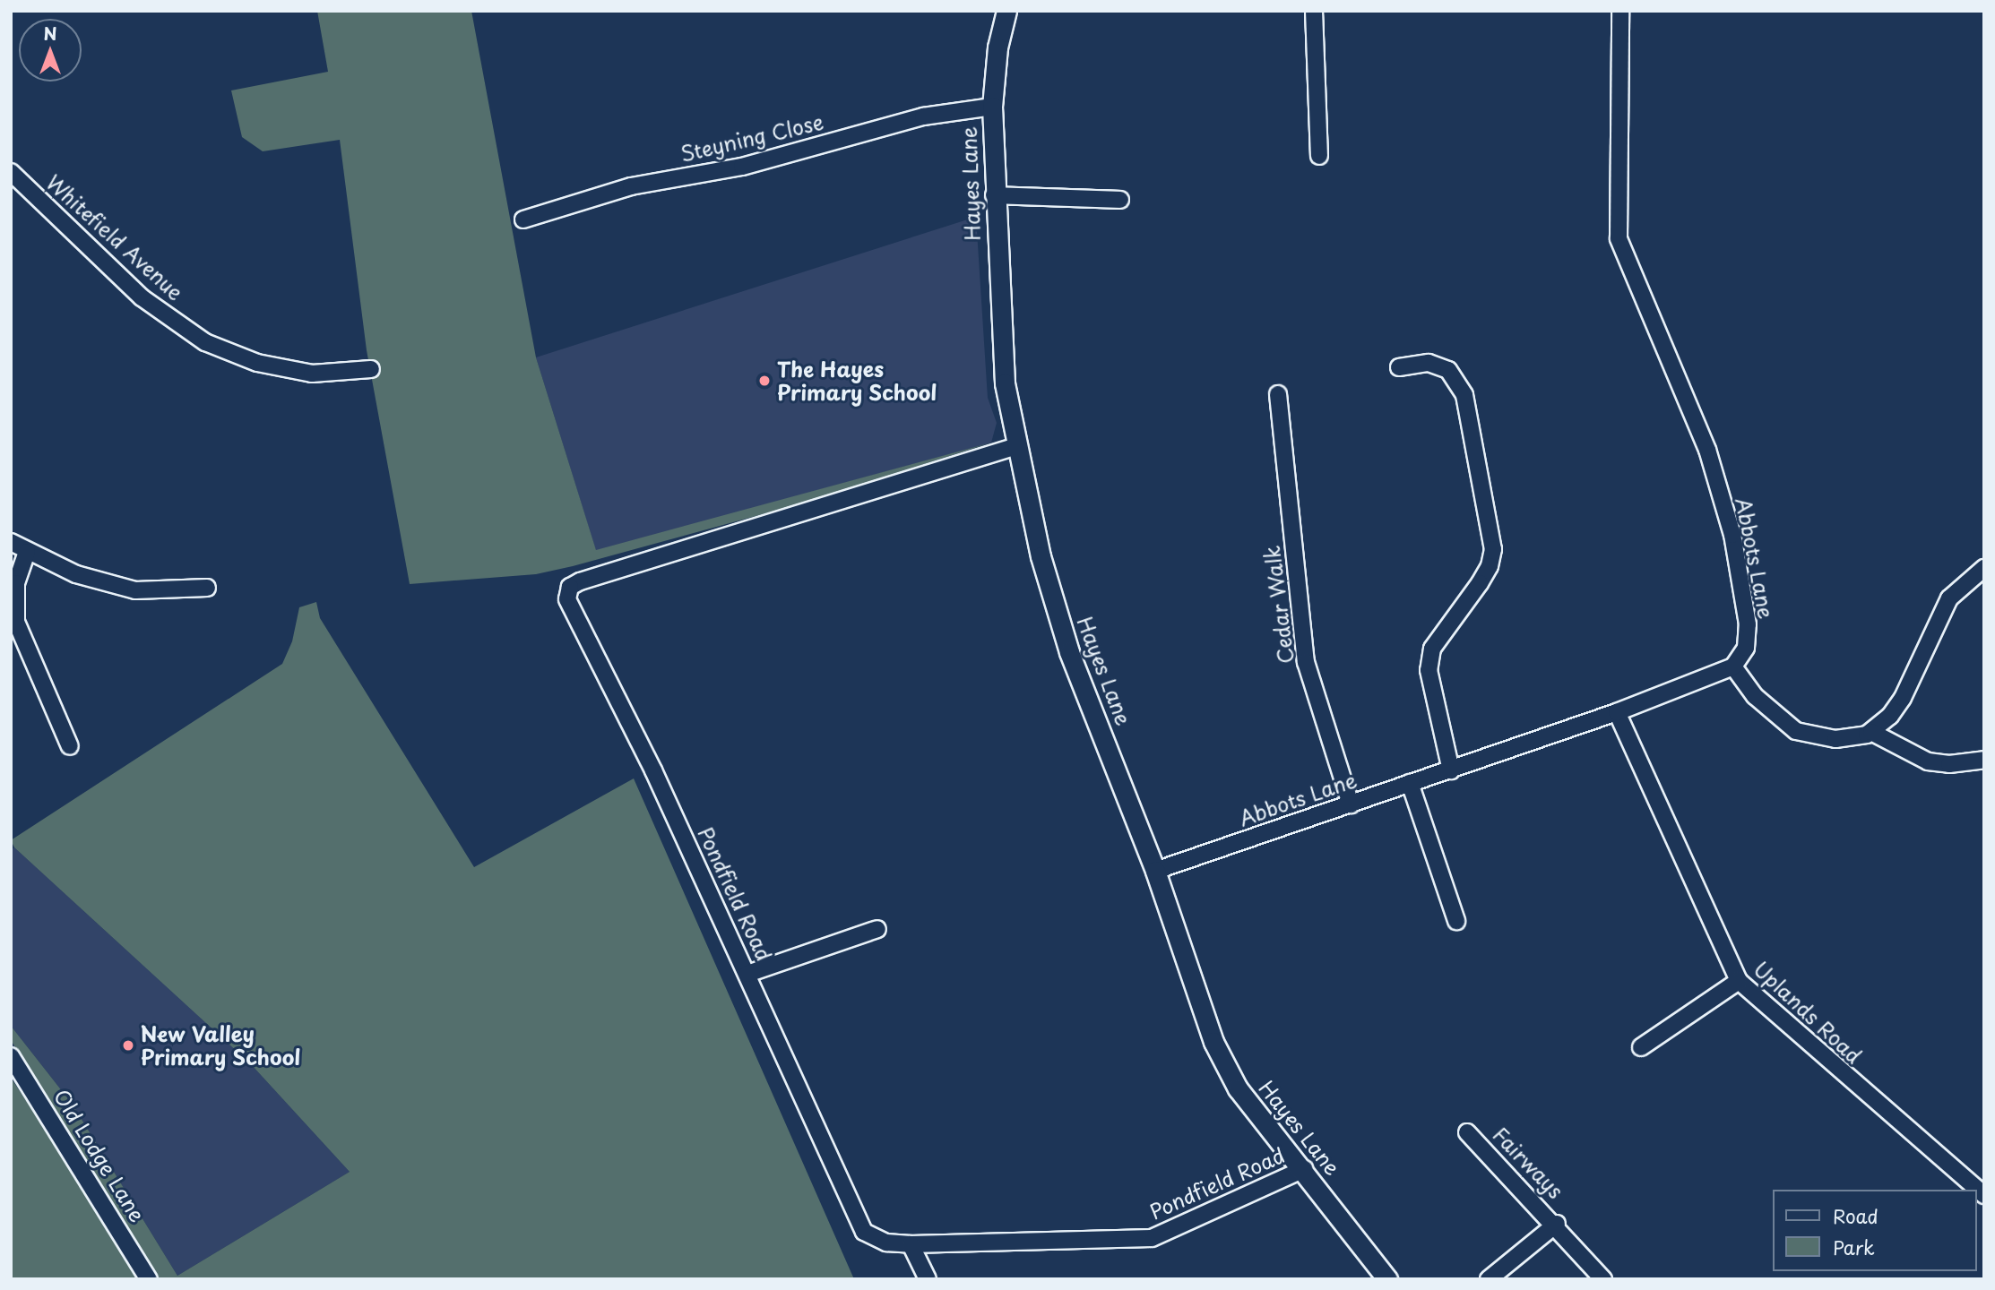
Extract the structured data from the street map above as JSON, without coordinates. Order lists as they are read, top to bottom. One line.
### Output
{"streets":{"street":["Steyning Close","Hayes Lane","Whitefield Avenue","Abbots Lane","Cedar Walk","Pondfield Road","Uplands Road","Old Lodge Lane","Fairways"]},"crossings":[["Steyning Close","Hayes Lane"],["Hayes Lane","Abbots Lane"],["Hayes Lane","Pondfield Road"],["Abbots Lane","Cedar Walk"],["Abbots Lane","Uplands Road"]],"places":["The Hayes Primary School","New Valley Primary School"],"legend":["Road","Park"],"north":"top"}
